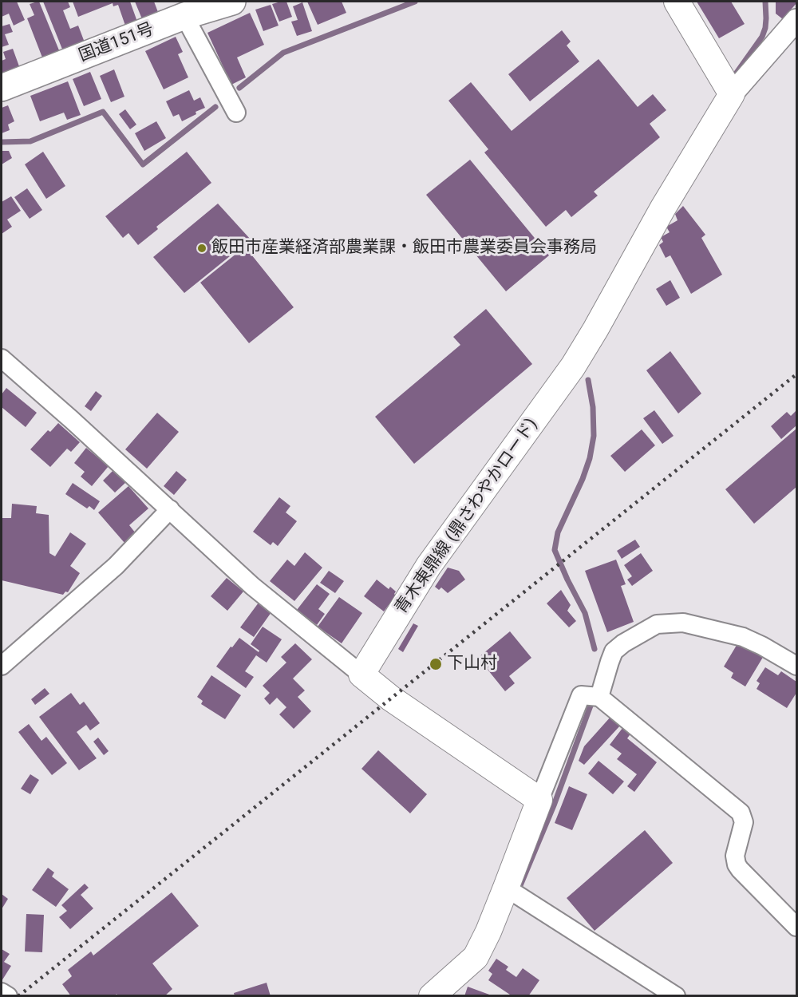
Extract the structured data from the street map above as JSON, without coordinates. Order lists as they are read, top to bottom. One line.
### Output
{"streets":{"highway":["国道151号"],"main road":["青木東鼎線 (鼎さわやかロード)"]},"places":["飯田市産業経済部農業課・飯田市農業委員会事務局","下山村"]}
